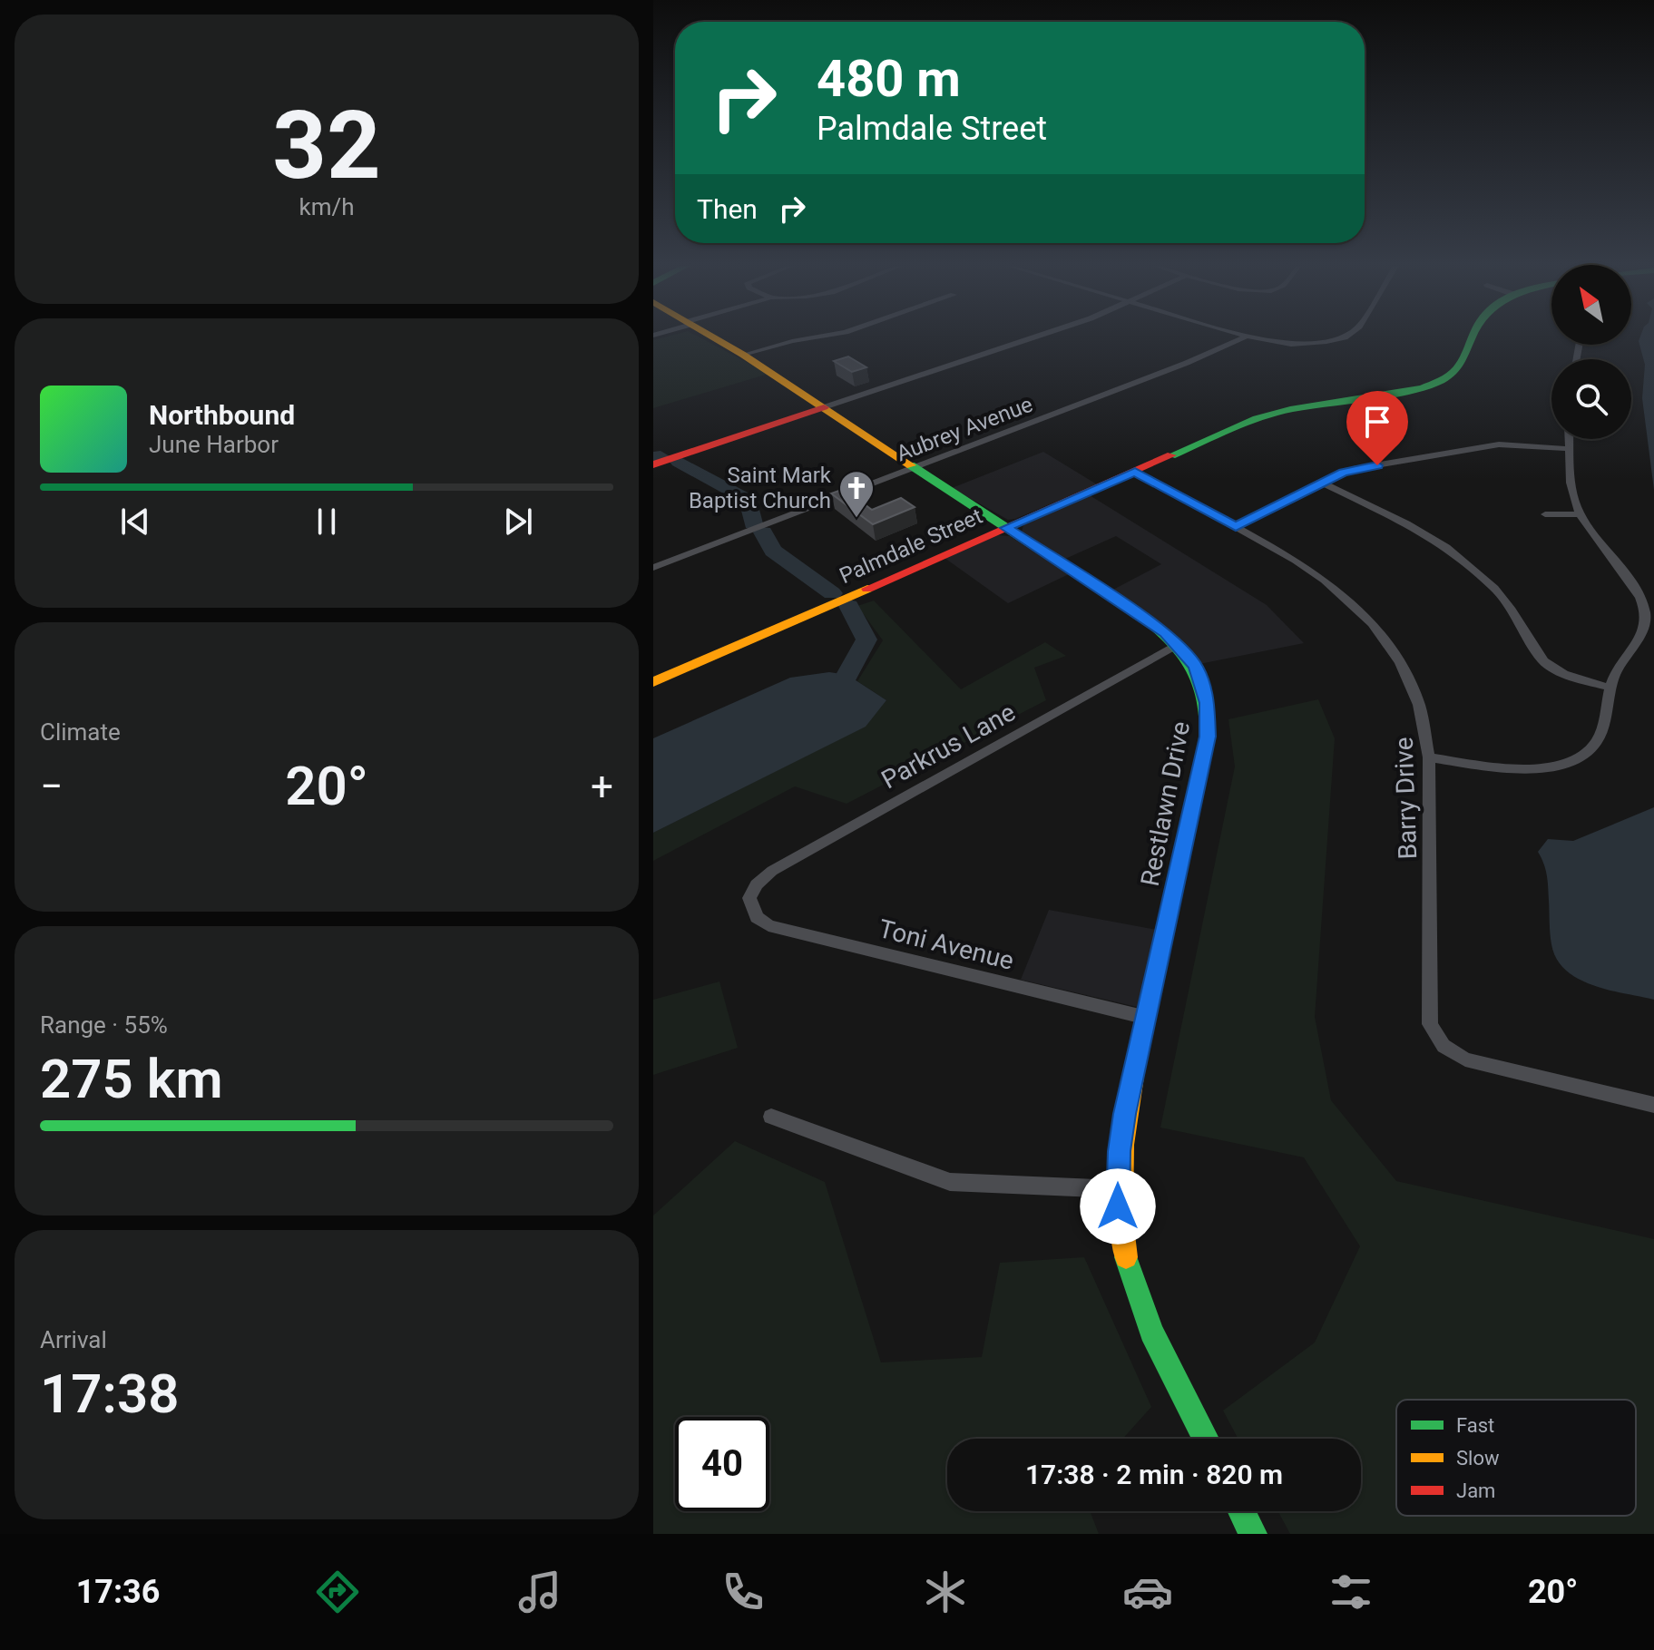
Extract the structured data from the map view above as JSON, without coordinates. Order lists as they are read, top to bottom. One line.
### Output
{"streets":{"street":["Aubrey Avenue","Palmdale Street","Parkrus Lane","Barry Drive","Restlawn Drive","Toni Avenue"]},"crossings":[["Aubrey Avenue","Restlawn Drive"],["Palmdale Street","Barry Drive"],["Palmdale Street","Restlawn Drive"],["Parkrus Lane","Restlawn Drive"],["Parkrus Lane","Toni Avenue"],["Restlawn Drive","Toni Avenue"]],"places":{"church":["Saint Mark Baptist Church"]},"legend":["Fast","Slow","Jam"],"north":"top left","page":{"tile":[["32","km/h"],"Climate",["Range · 55%","275 km"],["Arrival","17:38"]],"turn":["480 m","Palmdale Street"],"then":"Then","song":["Northbound","June Harbor"],"heat":["−","20°","+"],"limit":"40","trip":"17:38 · 2 min · 820 m","tabs":["17:36","20°"]}}
